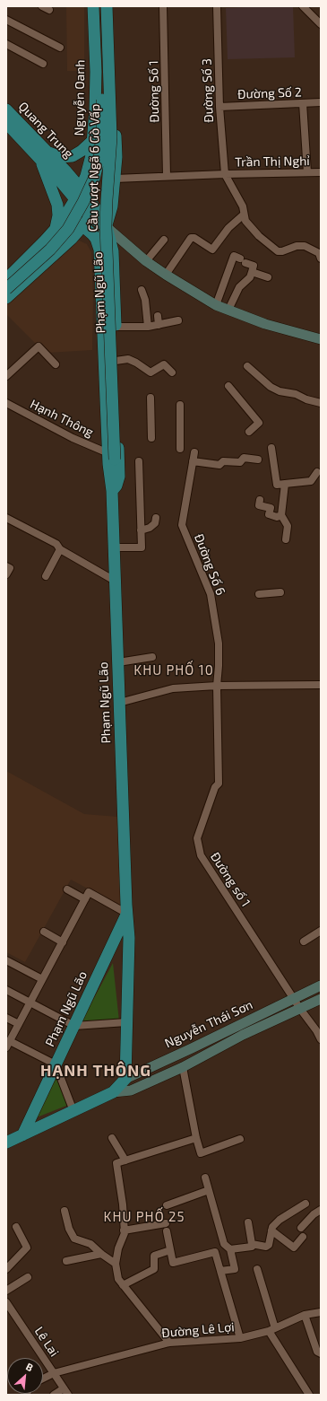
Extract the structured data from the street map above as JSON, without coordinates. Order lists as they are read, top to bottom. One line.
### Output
{"streets":{"main road":["Nguyễn Oanh","Quang Trung","Cầu vượt Ngã 6 Gò Vấp","Phạm Ngũ Lão","Nguyễn Thái Sơn"],"street":["Đường Số 3","Đường Số 1","Đường Số 2","Trần Thị Nghỉ","Hạnh Thông","Đường Số 6","Đường số 1","Đường Lê Lợi","Lê Lai"]},"crossings":[["Đường Số 3","Đường Số 2"],["Đường Số 3","Trần Thị Nghỉ"],["Đường Số 1","Trần Thị Nghỉ"],["Nguyễn Oanh","Quang Trung"],["Quang Trung","Phạm Ngũ Lão"],["Cầu vượt Ngã 6 Gò Vấp","Phạm Ngũ Lão"],["Cầu vượt Ngã 6 Gò Vấp","Hạnh Thông"],["Phạm Ngũ Lão","Hạnh Thông"],["Phạm Ngũ Lão","Nguyễn Thái Sơn"],["Đường Số 6","Đường số 1"],["Đường số 1","Nguyễn Thái Sơn"],["Đường Lê Lợi","Lê Lai"]],"districts":["KHU PHỐ 10","HẠNH THÔNG","KHU PHỐ 25"],"north":"top right"}
